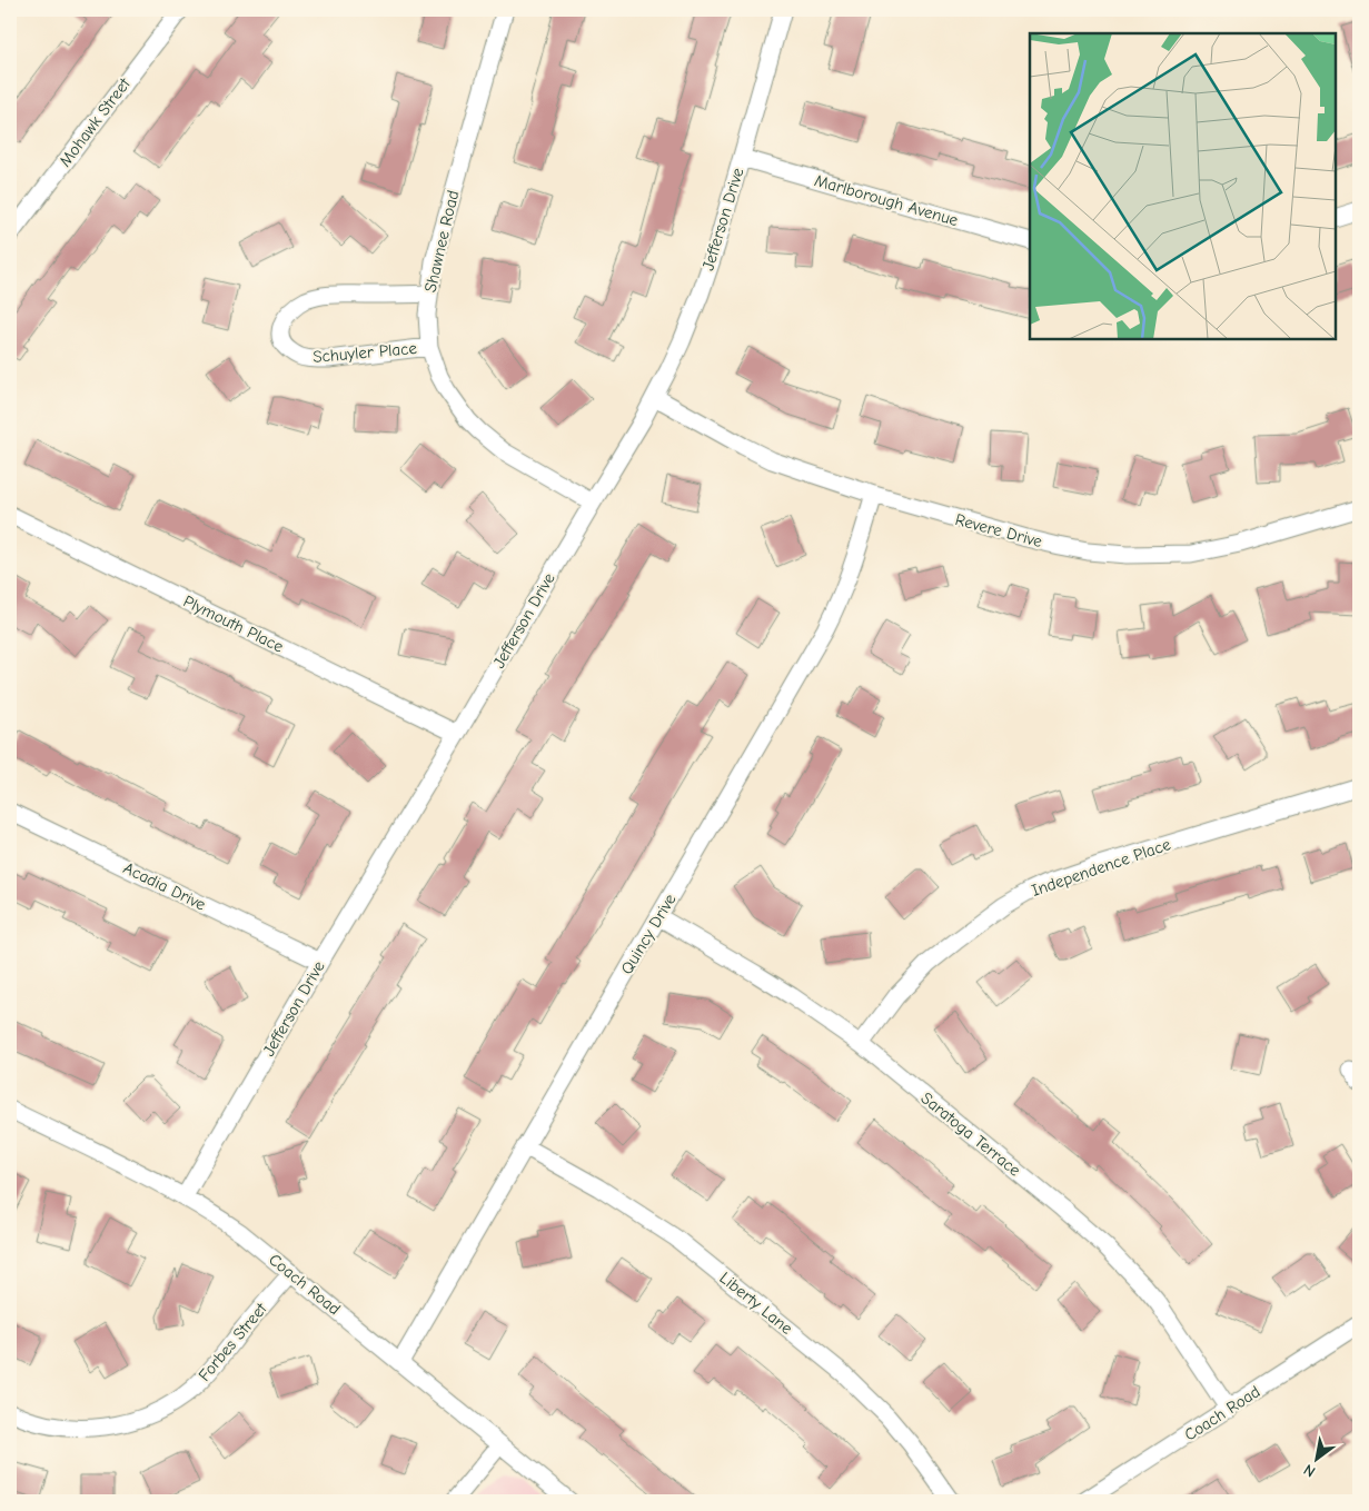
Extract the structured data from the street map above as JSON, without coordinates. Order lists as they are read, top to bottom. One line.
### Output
{"streets":{"street":["Mohawk Street","Marlborough Avenue","Jefferson Drive","Shawnee Road","Schuyler Place","Revere Drive","Plymouth Place","Independence Place","Acadia Drive","Quincy Drive","Saratoga Terrace","Coach Road","Liberty Lane","Forbes Street"]},"crossings":[["Marlborough Avenue","Jefferson Drive"],["Jefferson Drive","Shawnee Road"],["Jefferson Drive","Revere Drive"],["Jefferson Drive","Plymouth Place"],["Jefferson Drive","Acadia Drive"],["Jefferson Drive","Coach Road"],["Shawnee Road","Schuyler Place"],["Revere Drive","Quincy Drive"],["Independence Place","Saratoga Terrace"],["Quincy Drive","Saratoga Terrace"],["Quincy Drive","Coach Road"],["Quincy Drive","Liberty Lane"],["Saratoga Terrace","Coach Road"],["Coach Road","Forbes Street"]],"north":"bottom left"}
